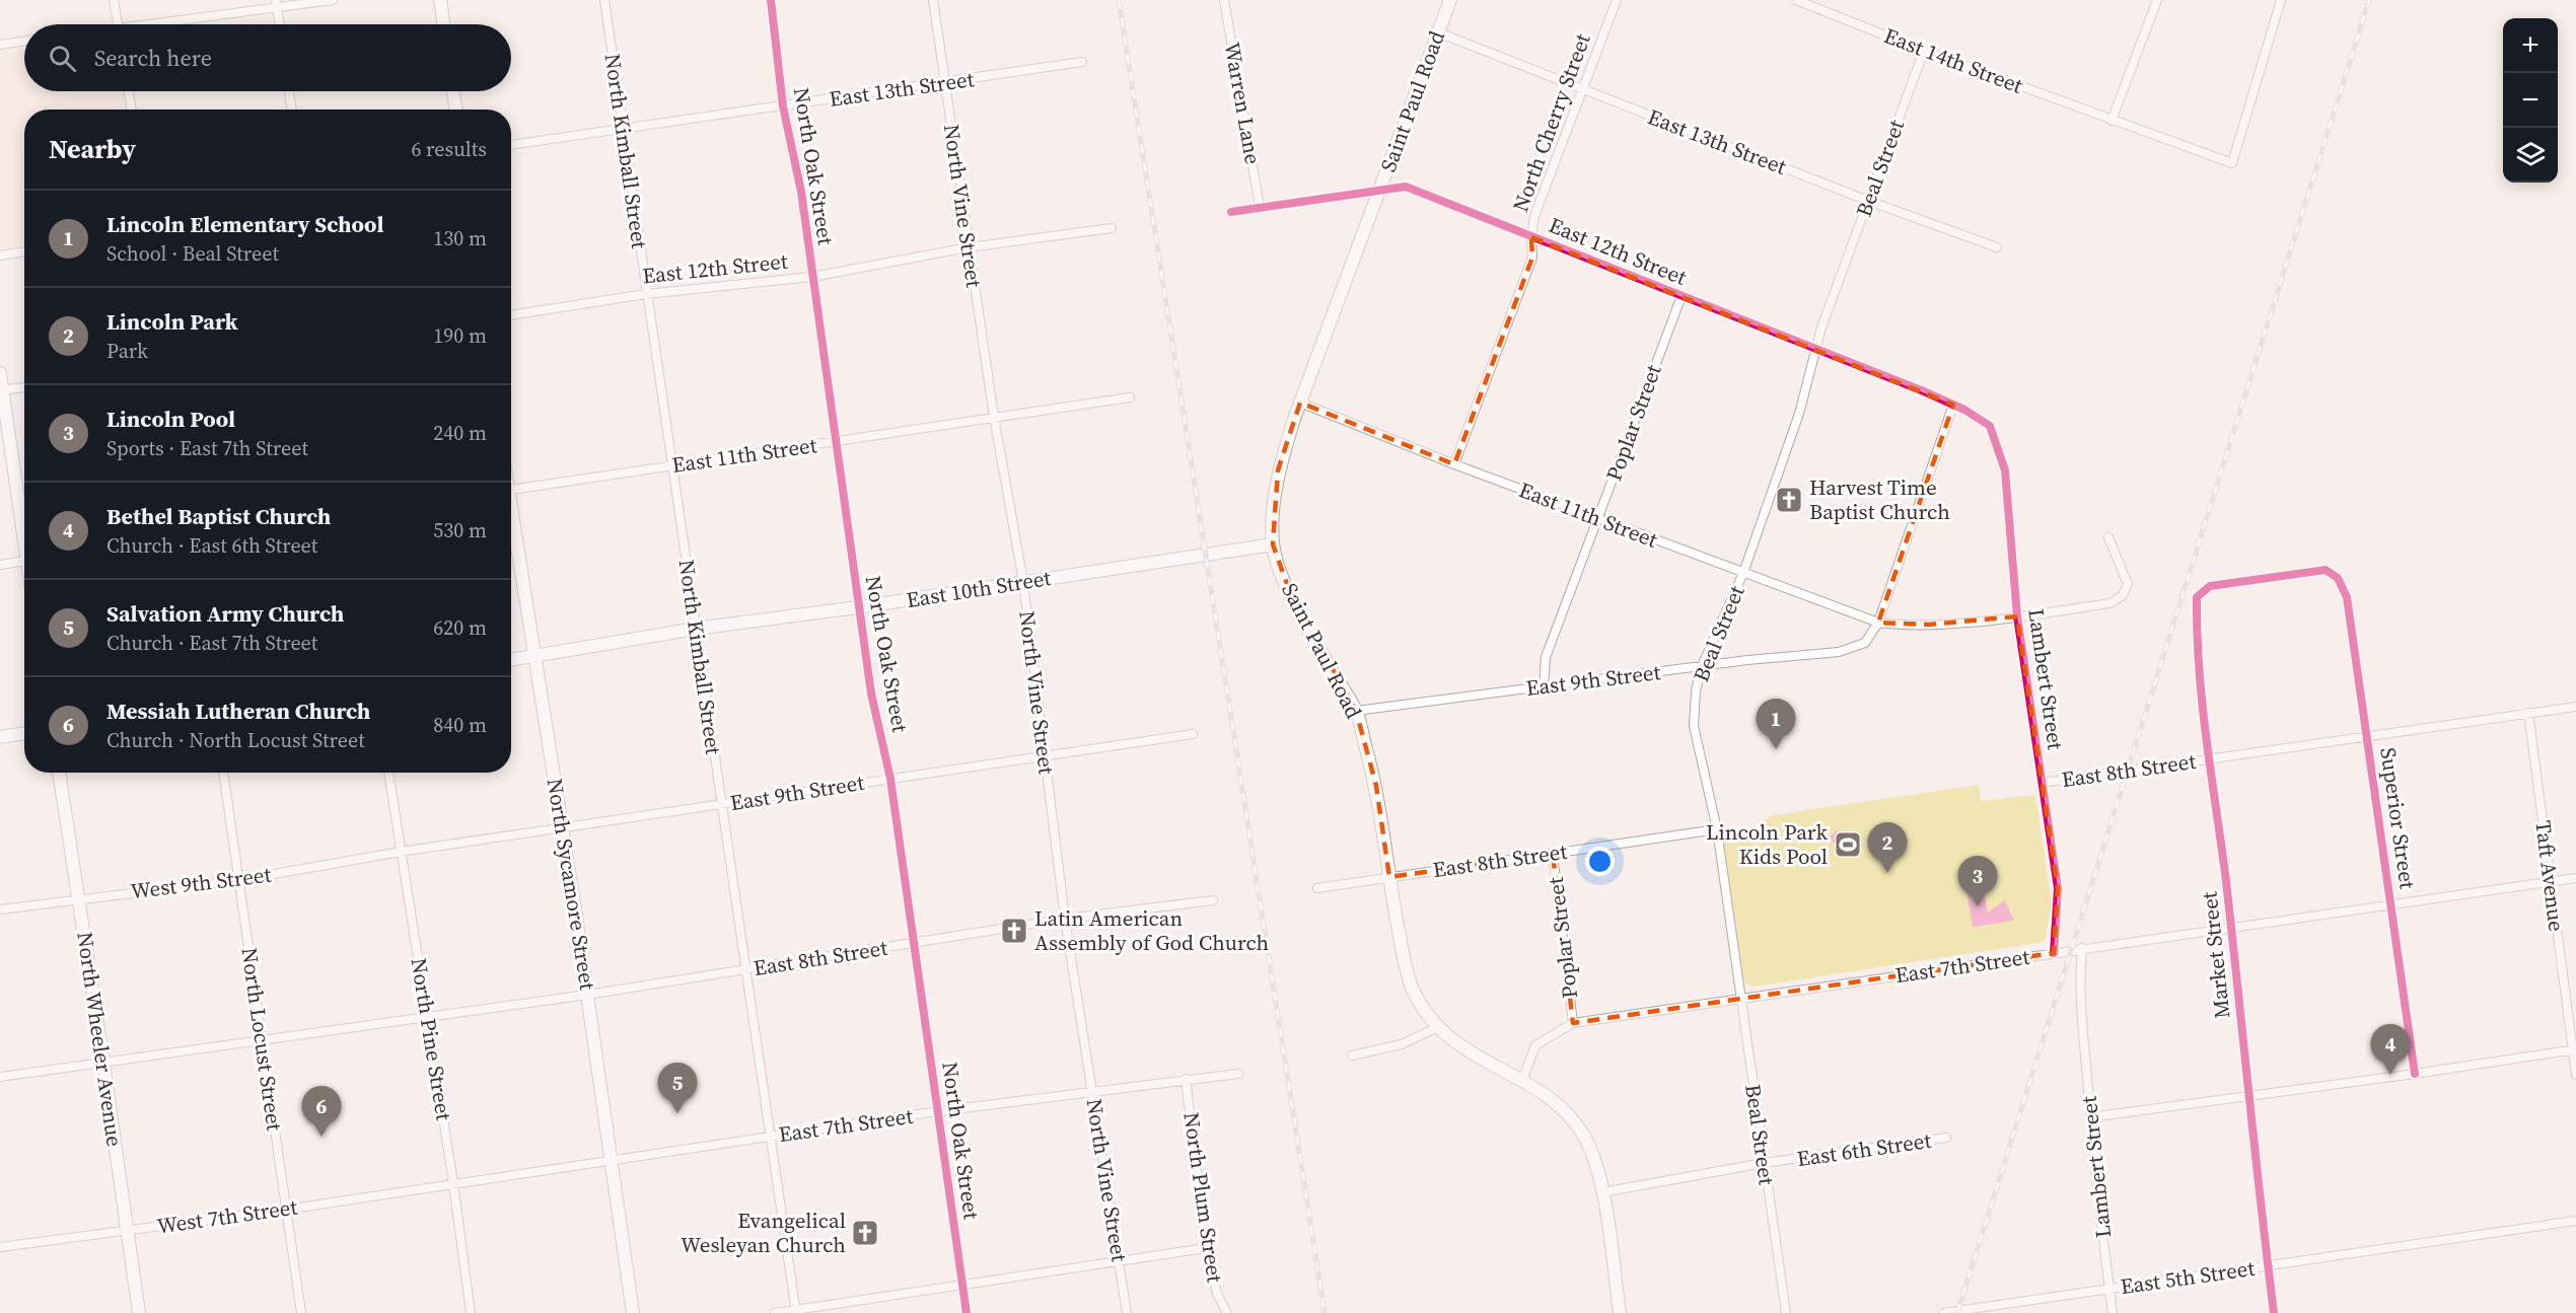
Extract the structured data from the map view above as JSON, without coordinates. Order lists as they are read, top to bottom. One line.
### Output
{"streets":{"main road":["Saint Paul Road","East 10th Street","North Sycamore Street","North Wheeler Avenue"],"street":["East 14th Street","East 13th Street","Warren Lane","North Cherry Street","North Kimball Street","North Oak Street","Beal Street","North Vine Street","East 12th Street","Poplar Street","East 11th Street","Lambert Street","East 9th Street","East 8th Street","Superior Street","Taft Avenue","West 9th Street","Market Street","East 7th Street","North Locust Street","North Pine Street","East 6th Street","North Plum Street","West 7th Street","East 5th Street"]},"crossings":[["East 14th Street","Beal Street"],["East 13th Street","Saint Paul Road"],["East 13th Street","North Cherry Street"],["East 13th Street","North Kimball Street"],["East 13th Street","North Oak Street"],["East 13th Street","Beal Street"],["East 13th Street","North Vine Street"],["Saint Paul Road","East 12th Street"],["Saint Paul Road","East 11th Street"],["Saint Paul Road","East 10th Street"],["Saint Paul Road","East 9th Street"],["Saint Paul Road","East 8th Street"],["Saint Paul Road","East 7th Street"],["Saint Paul Road","East 6th Street"],["Warren Lane","East 12th Street"],["North Cherry Street","East 12th Street"],["North Cherry Street","East 11th Street"],["North Kimball Street","East 12th Street"],["North Kimball Street","East 11th Street"],["North Kimball Street","East 10th Street"],["North Kimball Street","East 9th Street"],["North Kimball Street","East 8th Street"],["North Kimball Street","East 7th Street"],["North Oak Street","East 12th Street"],["North Oak Street","East 11th Street"],["North Oak Street","East 10th Street"],["North Oak Street","East 9th Street"],["North Oak Street","East 8th Street"],["North Oak Street","East 7th Street"],["Beal Street","East 12th Street"],["Beal Street","East 11th Street"],["Beal Street","East 9th Street"],["Beal Street","East 8th Street"],["Beal Street","East 7th Street"],["Beal Street","East 6th Street"],["North Vine Street","East 12th Street"],["North Vine Street","East 11th Street"],["North Vine Street","East 10th Street"],["North Vine Street","East 9th Street"],["North Vine Street","East 8th Street"],["North Vine Street","East 7th Street"],["East 12th Street","Poplar Street"],["East 12th Street","Lambert Street"],["Poplar Street","East 11th Street"],["Poplar Street","East 9th Street"],["Poplar Street","East 8th Street"],["Poplar Street","East 7th Street"],["East 11th Street","East 9th Street"],["East 10th Street","North Sycamore Street"],["Lambert Street","East 8th Street"],["Lambert Street","East 7th Street"],["Lambert Street","East 5th Street"],["East 9th Street","West 9th Street"],["East 9th Street","North Sycamore Street"],["East 9th Street","North Pine Street"],["East 8th Street","Superior Street"],["East 8th Street","Taft Avenue"],["East 8th Street","North Sycamore Street"],["East 8th Street","Market Street"],["East 8th Street","North Wheeler Avenue"],["East 8th Street","North Locust Street"],["East 8th Street","North Pine Street"],["Superior Street","Market Street"],["Superior Street","East 7th Street"],["Taft Avenue","East 7th Street"],["West 9th Street","North Wheeler Avenue"],["West 9th Street","North Locust Street"],["West 9th Street","North Pine Street"],["North Sycamore Street","East 7th Street"],["Market Street","East 7th Street"],["Market Street","East 5th Street"],["East 7th Street","North Pine Street"],["East 7th Street","North Plum Street"],["East 7th Street","West 7th Street"],["North Wheeler Avenue","West 7th Street"],["North Locust Street","West 7th Street"],["North Pine Street","West 7th Street"]],"places":{"church":["Harvest Time Baptist Church","Latin American Assembly of God Church","Evangelical Wesleyan Church"],"sports":["Lincoln Park Kids Pool"]},"page":{"map_buttons":["+","−"],"search":"Search here","heading":["Nearby","6 results"],"list":[{"mark":"1","name":"Lincoln Elementary School","note":"School · Beal Street","value":"130 m"},{"mark":"2","name":"Lincoln Park","note":"Park","value":"190 m"},{"mark":"3","name":"Lincoln Pool","note":"Sports · East 7th Street","value":"240 m"},{"mark":"4","name":"Bethel Baptist Church","note":"Church · East 6th Street","value":"530 m"},{"mark":"5","name":"Salvation Army Church","note":"Church · East 7th Street","value":"620 m"},{"mark":"6","name":"Messiah Lutheran Church","note":"Church · North Locust Street","value":"840 m"}],"pins":["1","2","3","4","5","6"]}}
